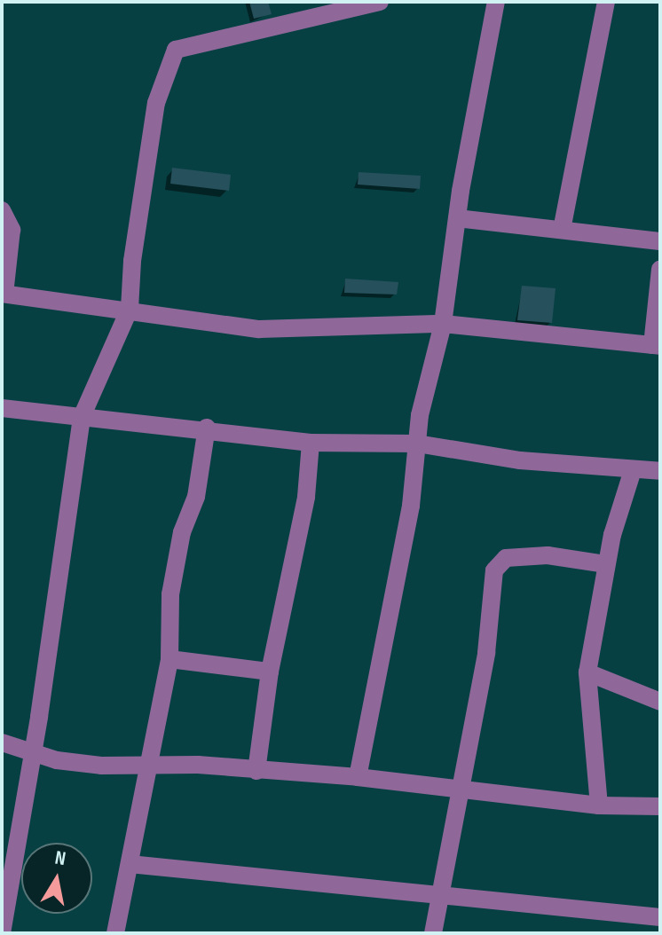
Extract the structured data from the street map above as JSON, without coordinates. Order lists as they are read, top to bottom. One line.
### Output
{"north":"top"}
